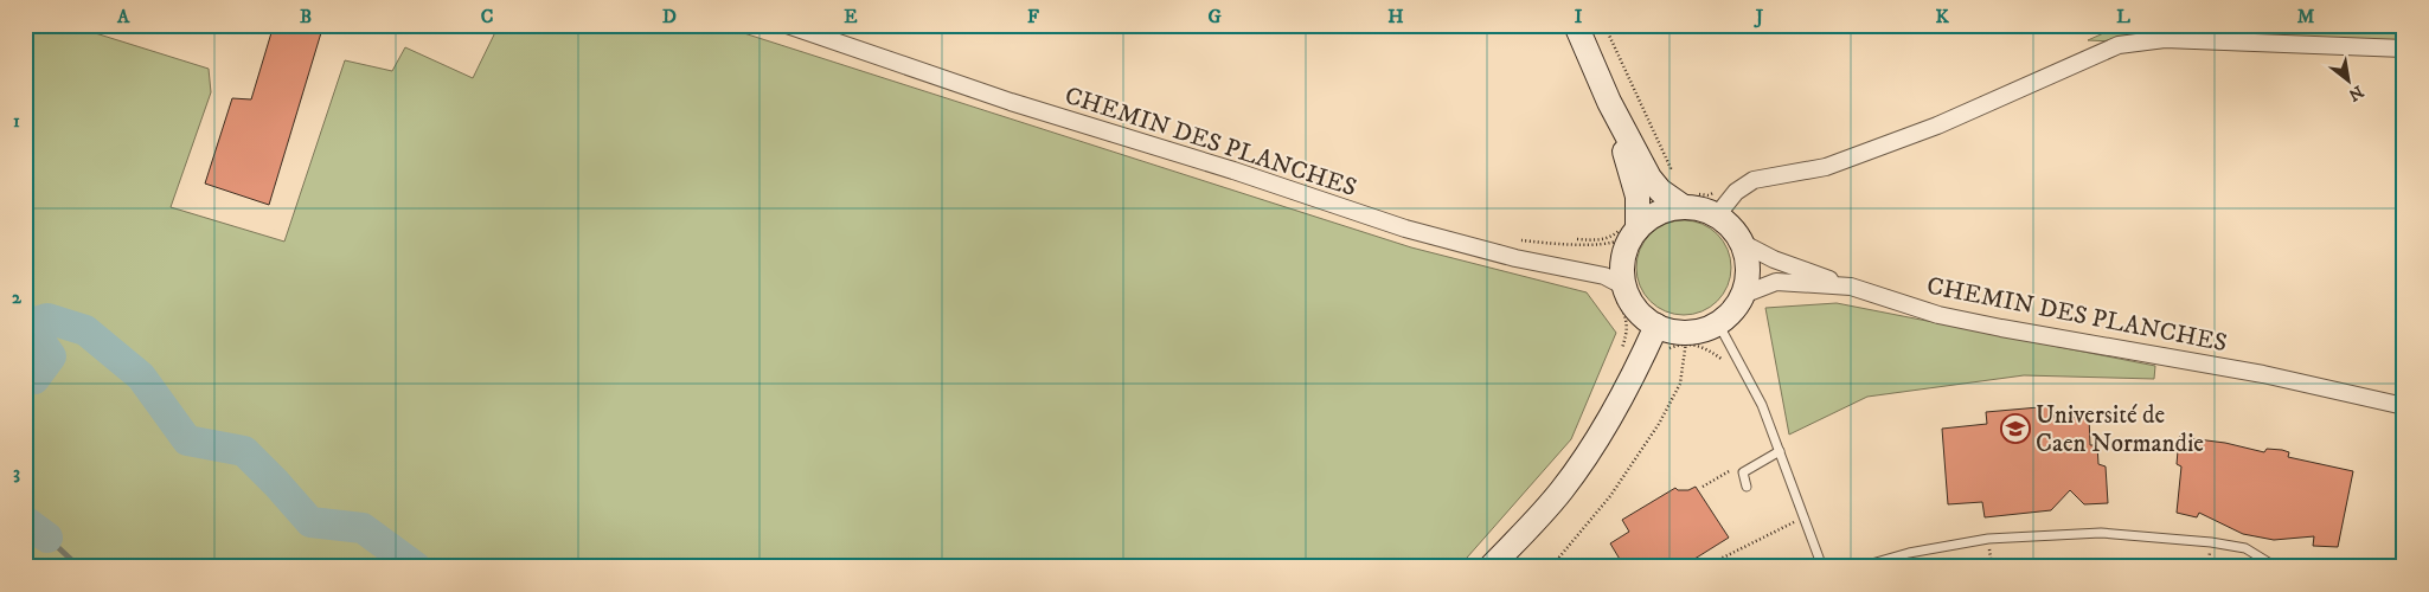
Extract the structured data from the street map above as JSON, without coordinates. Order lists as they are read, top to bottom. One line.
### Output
{"streets":{"street":["CHEMIN DES PLANCHES"]},"places":{"school or university":["Université de Caen Normandie"]},"north":"bottom right","grid":{"columns":["A","B","C","D","E","F","G","H","I","J","K","L","M"],"rows":["1","2","3"]}}
